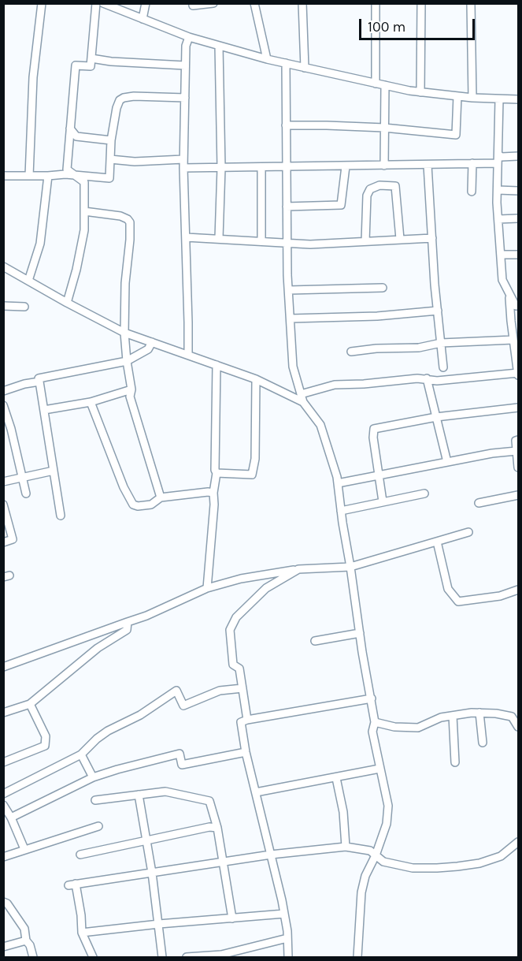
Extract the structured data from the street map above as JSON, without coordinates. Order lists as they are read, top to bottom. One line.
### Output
{"scale_bar":"100 m"}
